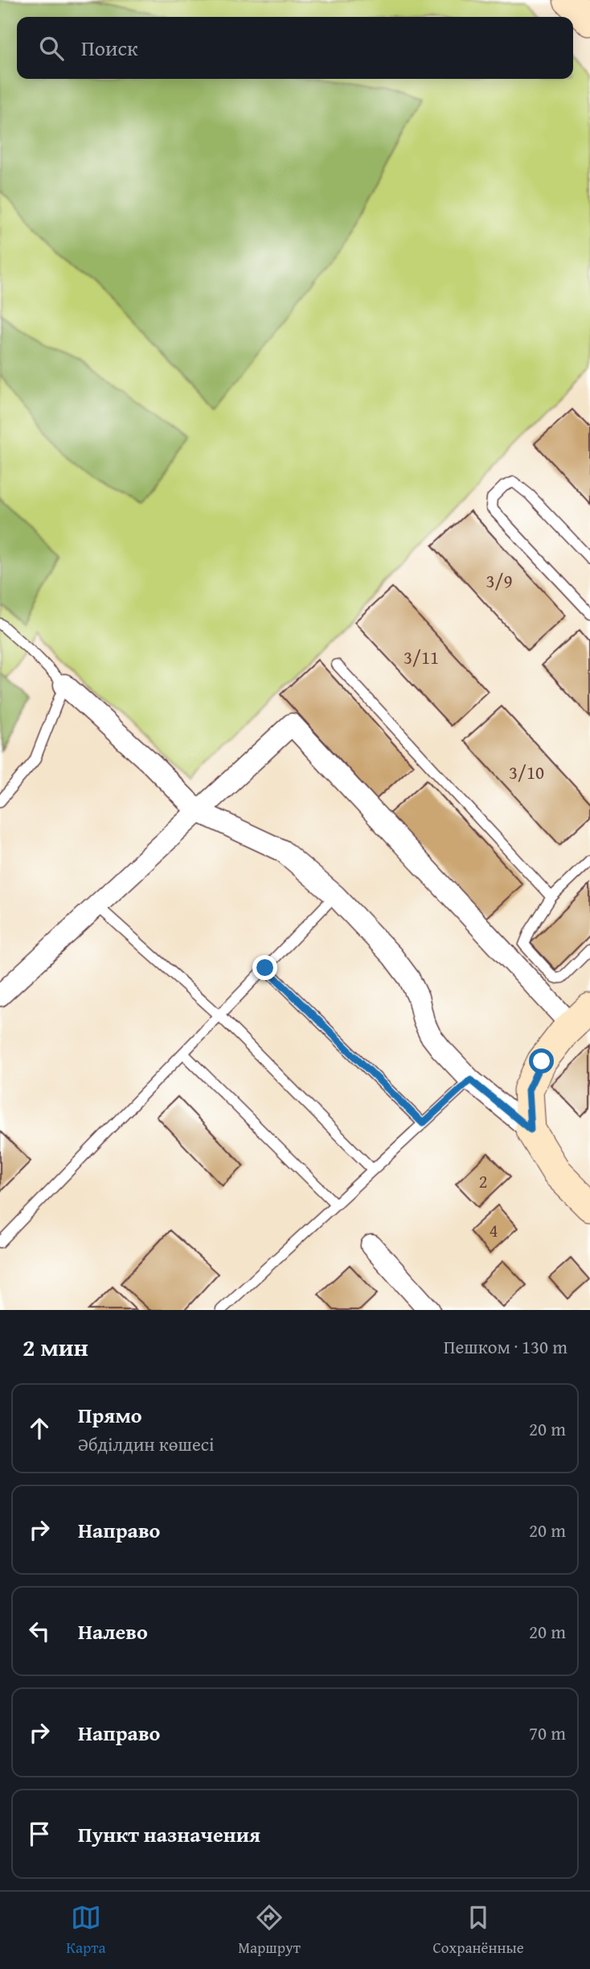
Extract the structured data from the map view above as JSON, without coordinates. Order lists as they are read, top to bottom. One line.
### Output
{"house_numbers":["3/9","3/11","3/10","2","4"],"page":{"search":"Поиск","heading":["2 мин","Пешком · 130 m"],"list":[["Прямо","Әбділдин көшесі","20 m"],["Направо","20 m"],["Налево","20 m"],["Направо","70 m"],"Пункт назначения"],"nav":["Карта","Маршрут","Сохранённые"]}}
